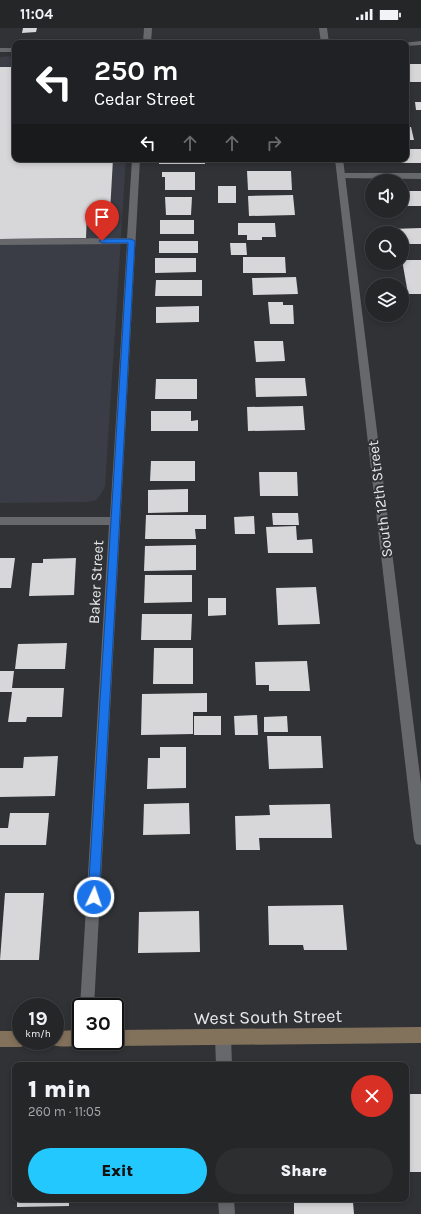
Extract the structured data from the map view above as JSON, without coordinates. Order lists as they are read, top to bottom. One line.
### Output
{"streets":{"street":["South 12th Street","Baker Street","West South Street"]},"page":{"status":"11:04","turn":["250 m","Cedar Street"],"speed":"19 km/h","limit":"30","heading":["1 min","260 m · 11:05"],"buttons":["Exit","Share"]}}
